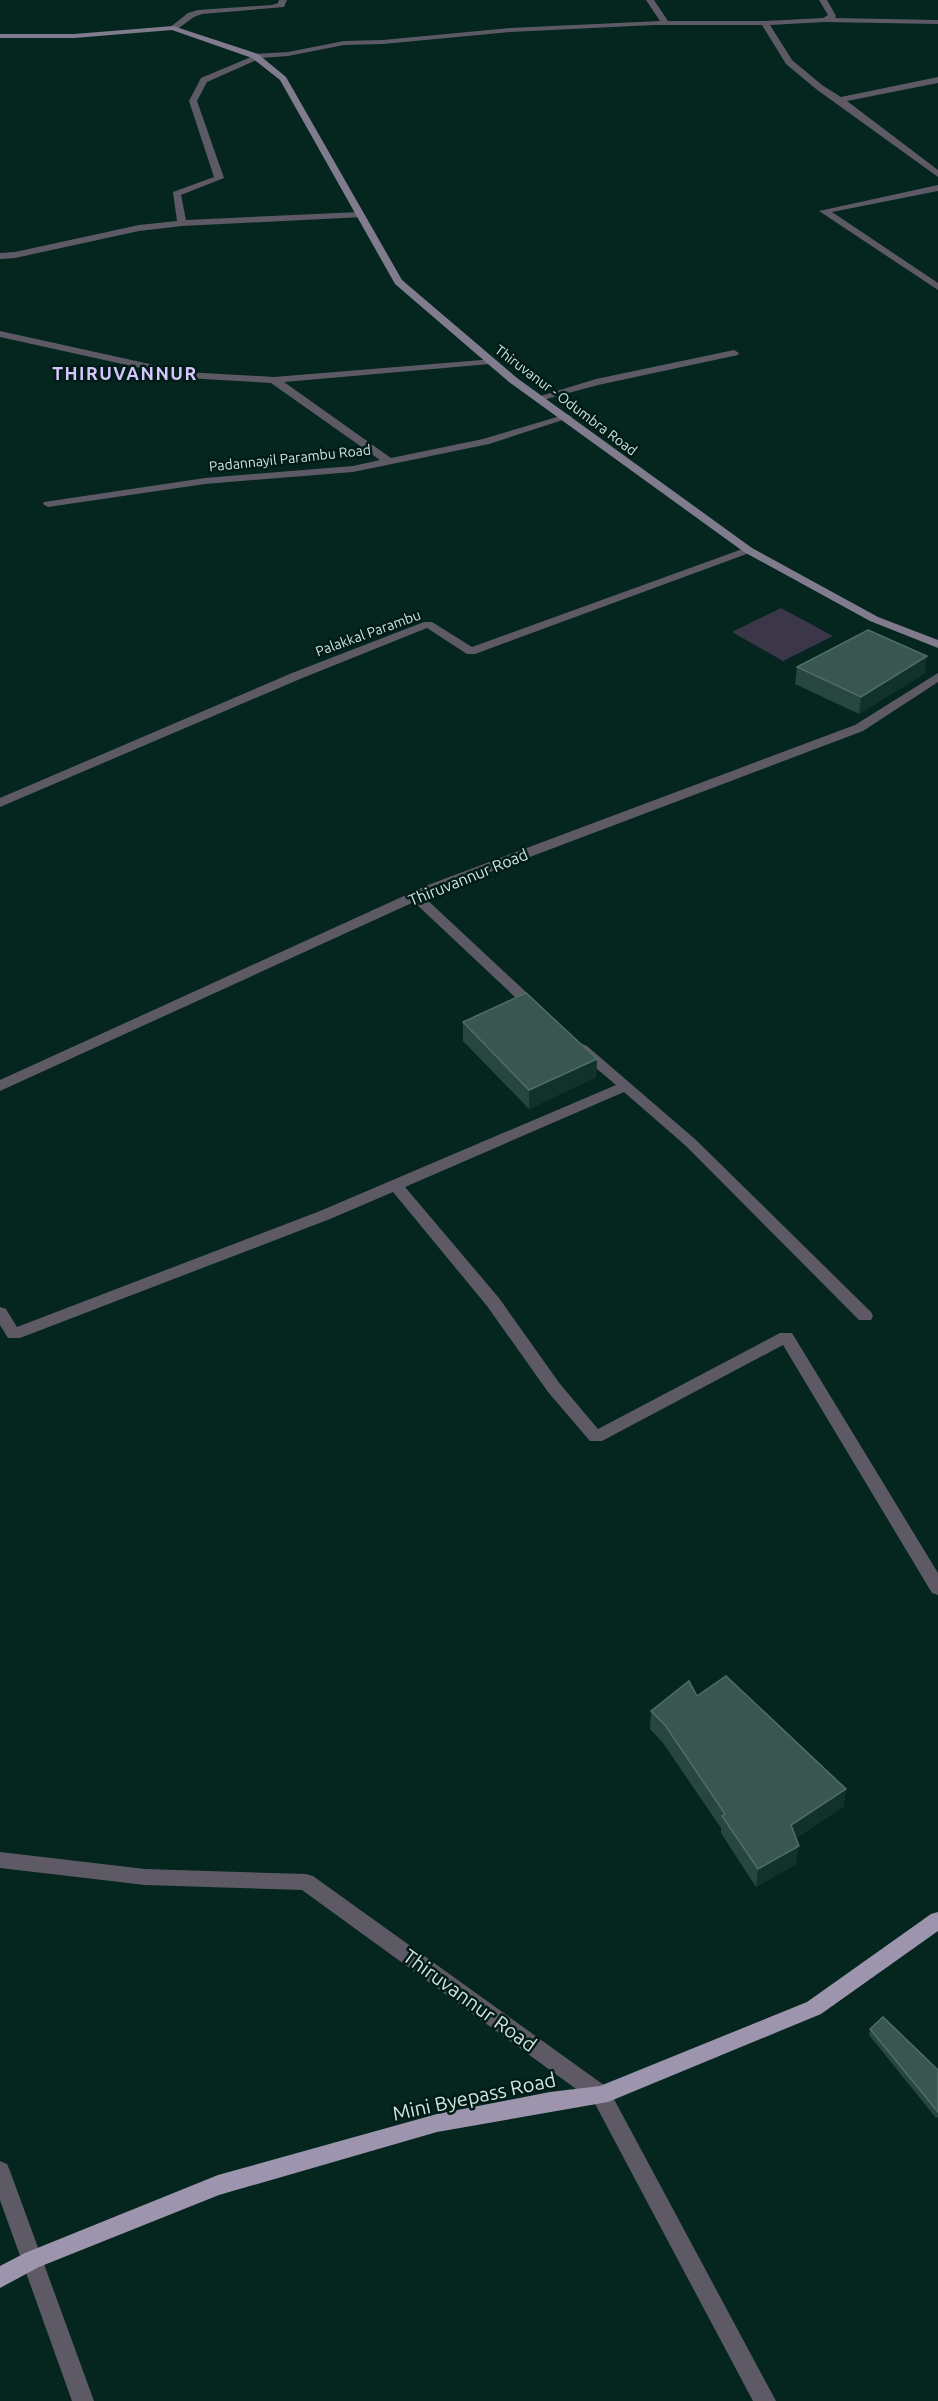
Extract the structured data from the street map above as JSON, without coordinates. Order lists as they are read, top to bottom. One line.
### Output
{"streets":{"main road":["Thiruvanur - Odumbra Road","Mini Byepass Road"],"street":["Padannayil Parambu Road","Palakkal Parambu","Thiruvannur Road"]},"crossings":[["Thiruvanur - Odumbra Road","Padannayil Parambu Road"],["Thiruvanur - Odumbra Road","Palakkal Parambu"],["Thiruvannur Road","Mini Byepass Road"]],"districts":["THIRUVANNUR"]}
